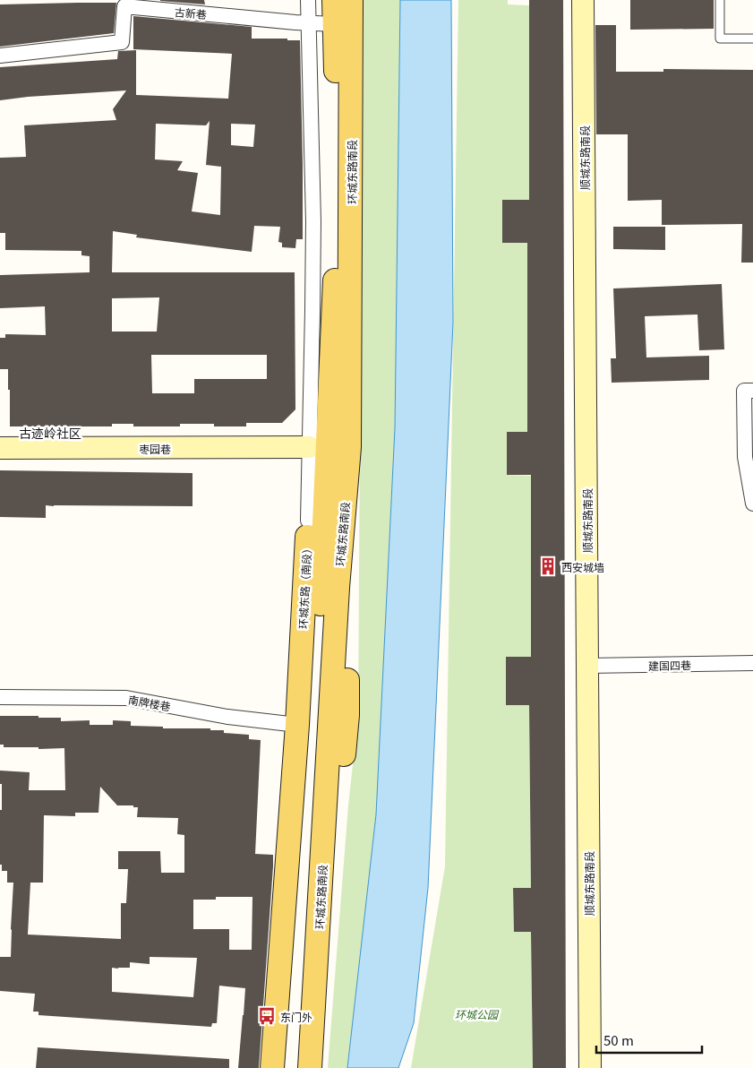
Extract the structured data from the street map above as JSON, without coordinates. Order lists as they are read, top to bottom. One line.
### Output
{"streets":{"main road":["环城东路南段","环城东路（南段）"],"street":["古新巷","顺城东路南段","枣园巷","建国四巷","南牌楼巷"]},"crossings":[["古新巷","环城东路南段"],["顺城东路南段","建国四巷"],["环城东路南段","枣园巷"],["环城东路南段","环城东路（南段）"],["枣园巷","环城东路（南段）"],["环城东路（南段）","南牌楼巷"]],"districts":["古迹岭社区"],"parks":["环城公园"],"places":{"building":["西安城墙"],"bus stop":["东门外"]},"scale_bar":"50 m"}
